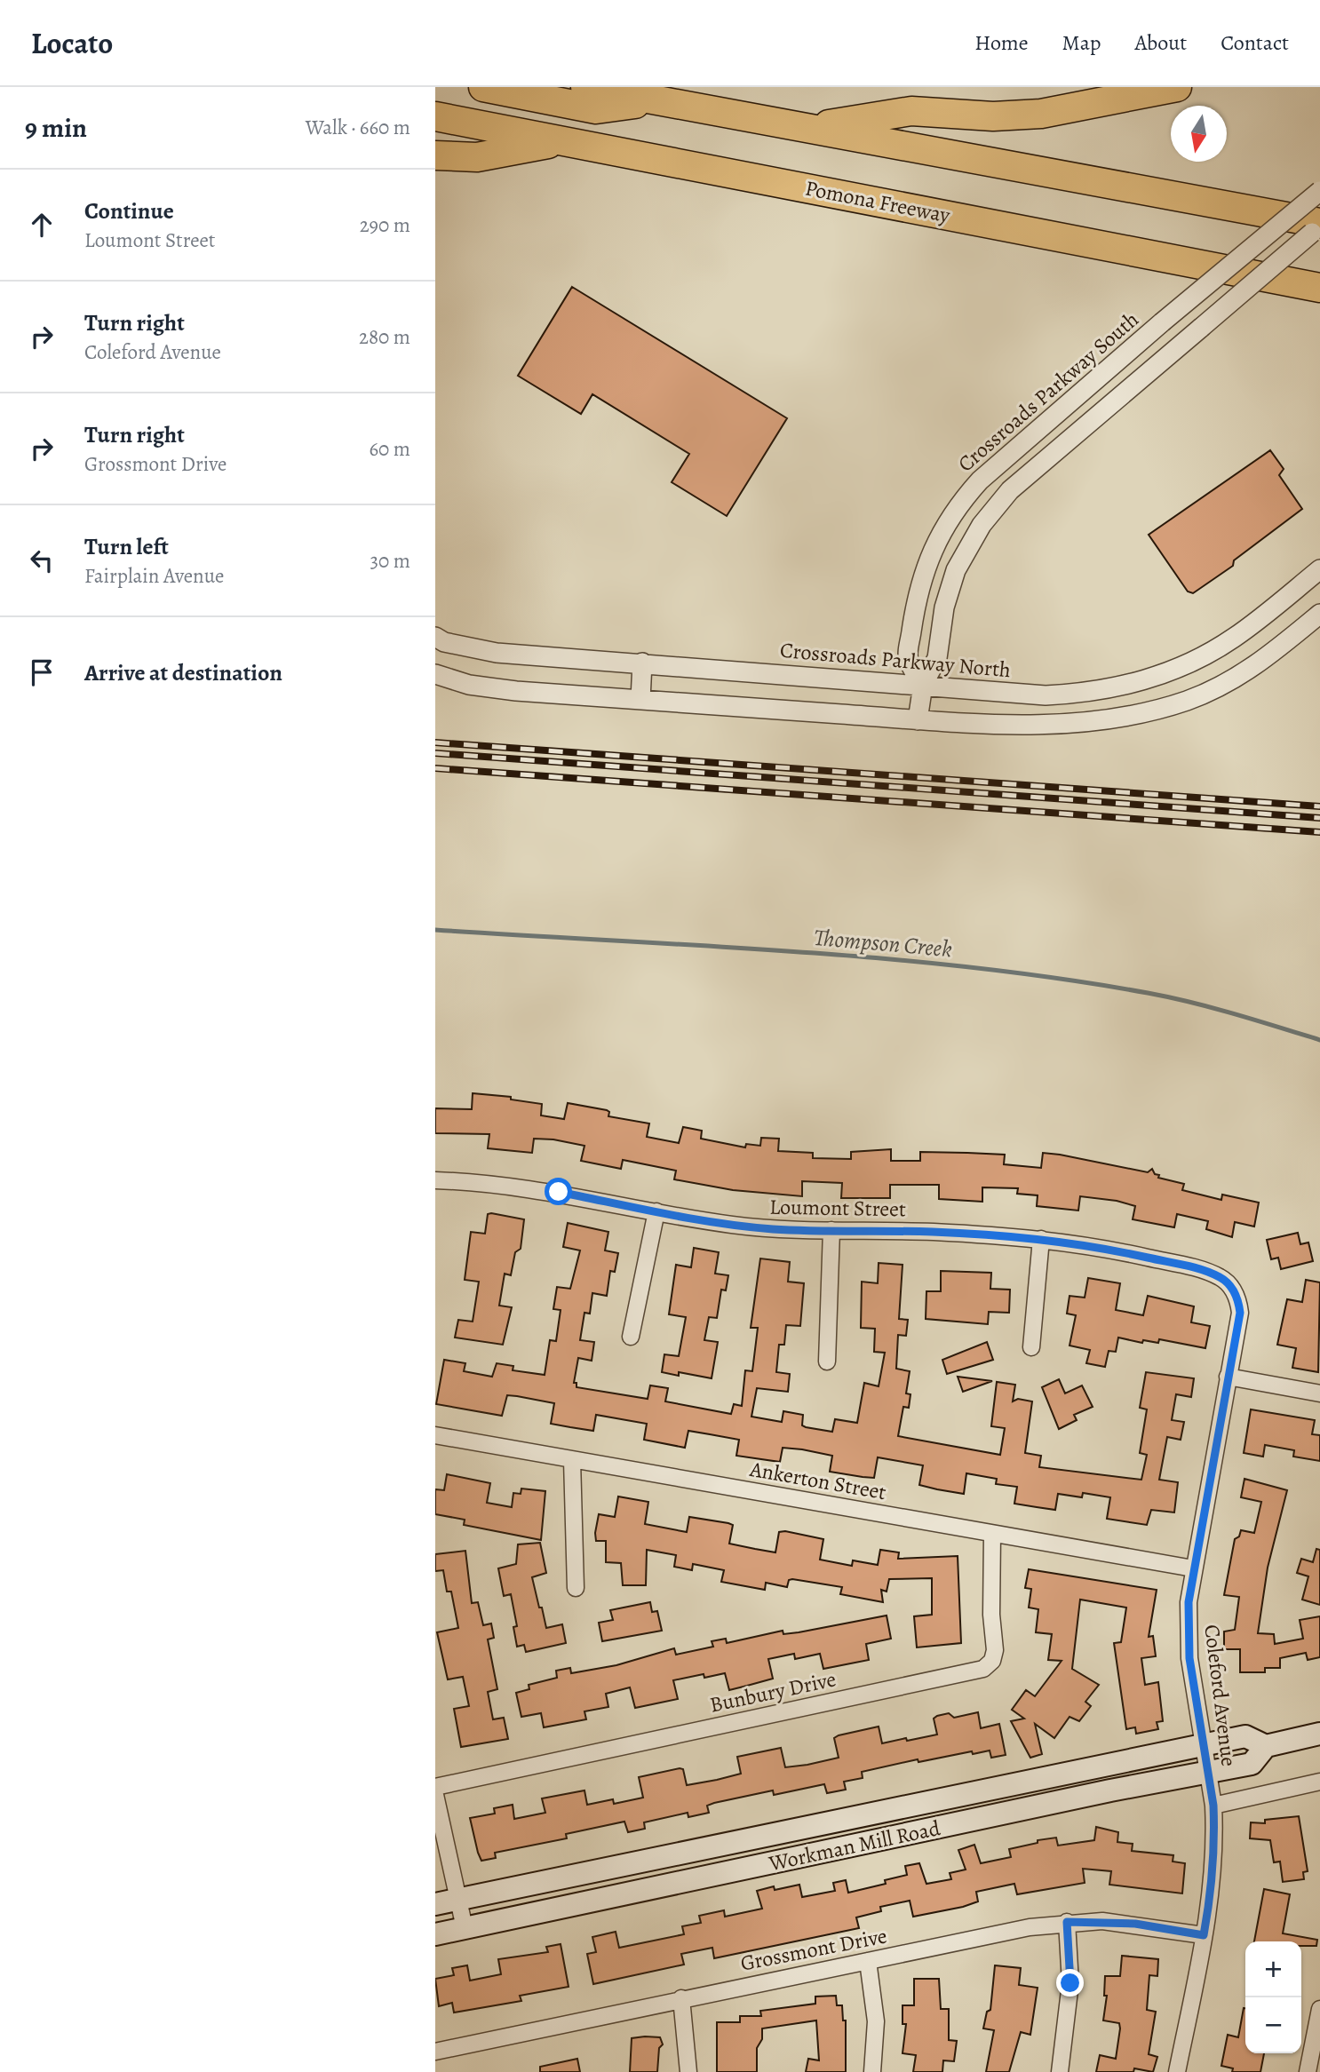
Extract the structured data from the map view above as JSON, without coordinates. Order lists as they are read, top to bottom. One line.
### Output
{"streets":{"highway":["Pomona Freeway"],"main road":["Workman Mill Road"],"street":["Crossroads Parkway South","Crossroads Parkway North","Loumont Street","Ankerton Street","Bunbury Drive","Coleford Avenue","Grossmont Drive"]},"crossings":[["Crossroads Parkway South","Crossroads Parkway North"],["Loumont Street","Coleford Avenue"],["Ankerton Street","Bunbury Drive"],["Ankerton Street","Coleford Avenue"],["Coleford Avenue","Workman Mill Road"],["Coleford Avenue","Grossmont Drive"]],"water":["Thompson Creek"],"north":"bottom","page":{"header":"Locato","nav":["Home","Map","About","Contact"],"heading":["9 min","Walk · 660 m"],"list":[["Continue","Loumont Street","290 m"],["Turn right","Coleford Avenue","280 m"],["Turn right","Grossmont Drive","60 m"],["Turn left","Fairplain Avenue","30 m"],"Arrive at destination"],"map_buttons":["+","−"]}}
